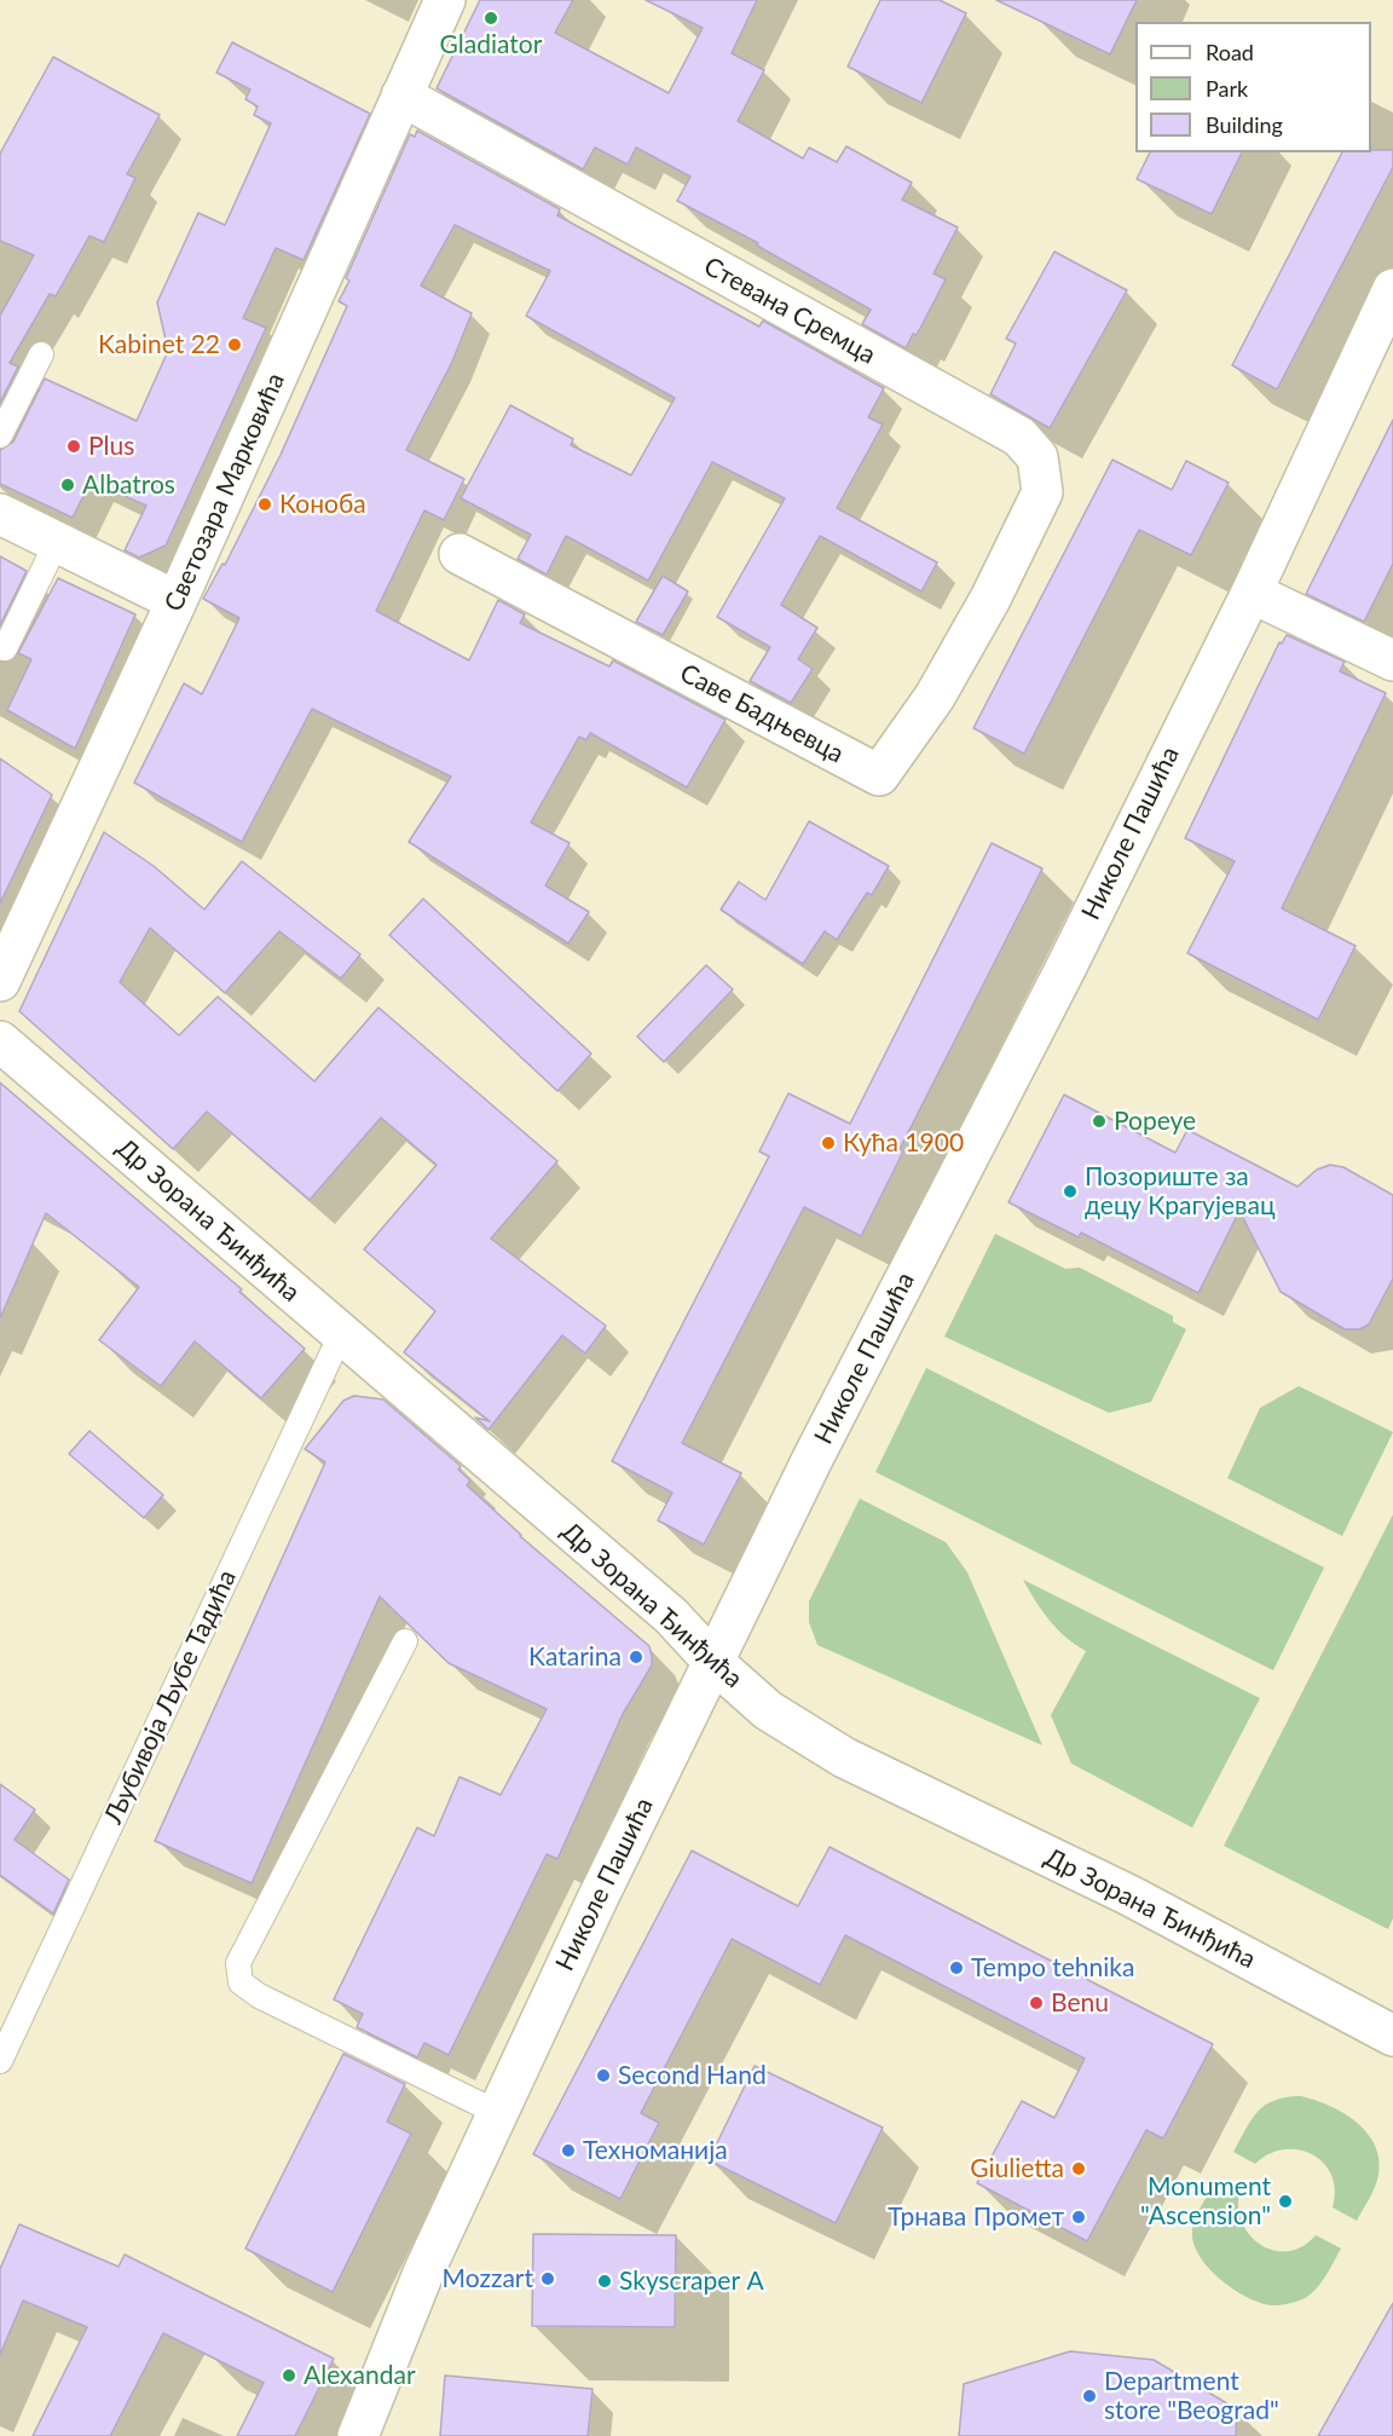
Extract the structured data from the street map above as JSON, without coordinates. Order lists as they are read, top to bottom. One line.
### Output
{"streets":{"street":["Стевана Сремца","Светозара Марковића","Саве Бадњевца","Николе Пашића","Др Зорана Ђинђића"],"lane":["Љубивоја Љубе Тадића"]},"crossings":[["Стевана Сремца","Светозара Марковића"],["Стевана Сремца","Саве Бадњевца"],["Николе Пашића","Др Зорана Ђинђића"],["Др Зорана Ђинђића","Љубивоја Љубе Тадића"]],"places":["Gladiator","Kabinet 22","Plus","Albatros","Коноба","Popeye","Кућа 1900","Позориште за децу Крагујевац","Katarina","Tempo tehnika","Benu","Second Hand","Техноманија","Giulietta","Monument \"Ascension\"","Трнава Промет","Mozzart","Skyscraper A","Alexandar","Department store \"Beograd\""],"legend":["Road","Park","Building"]}
